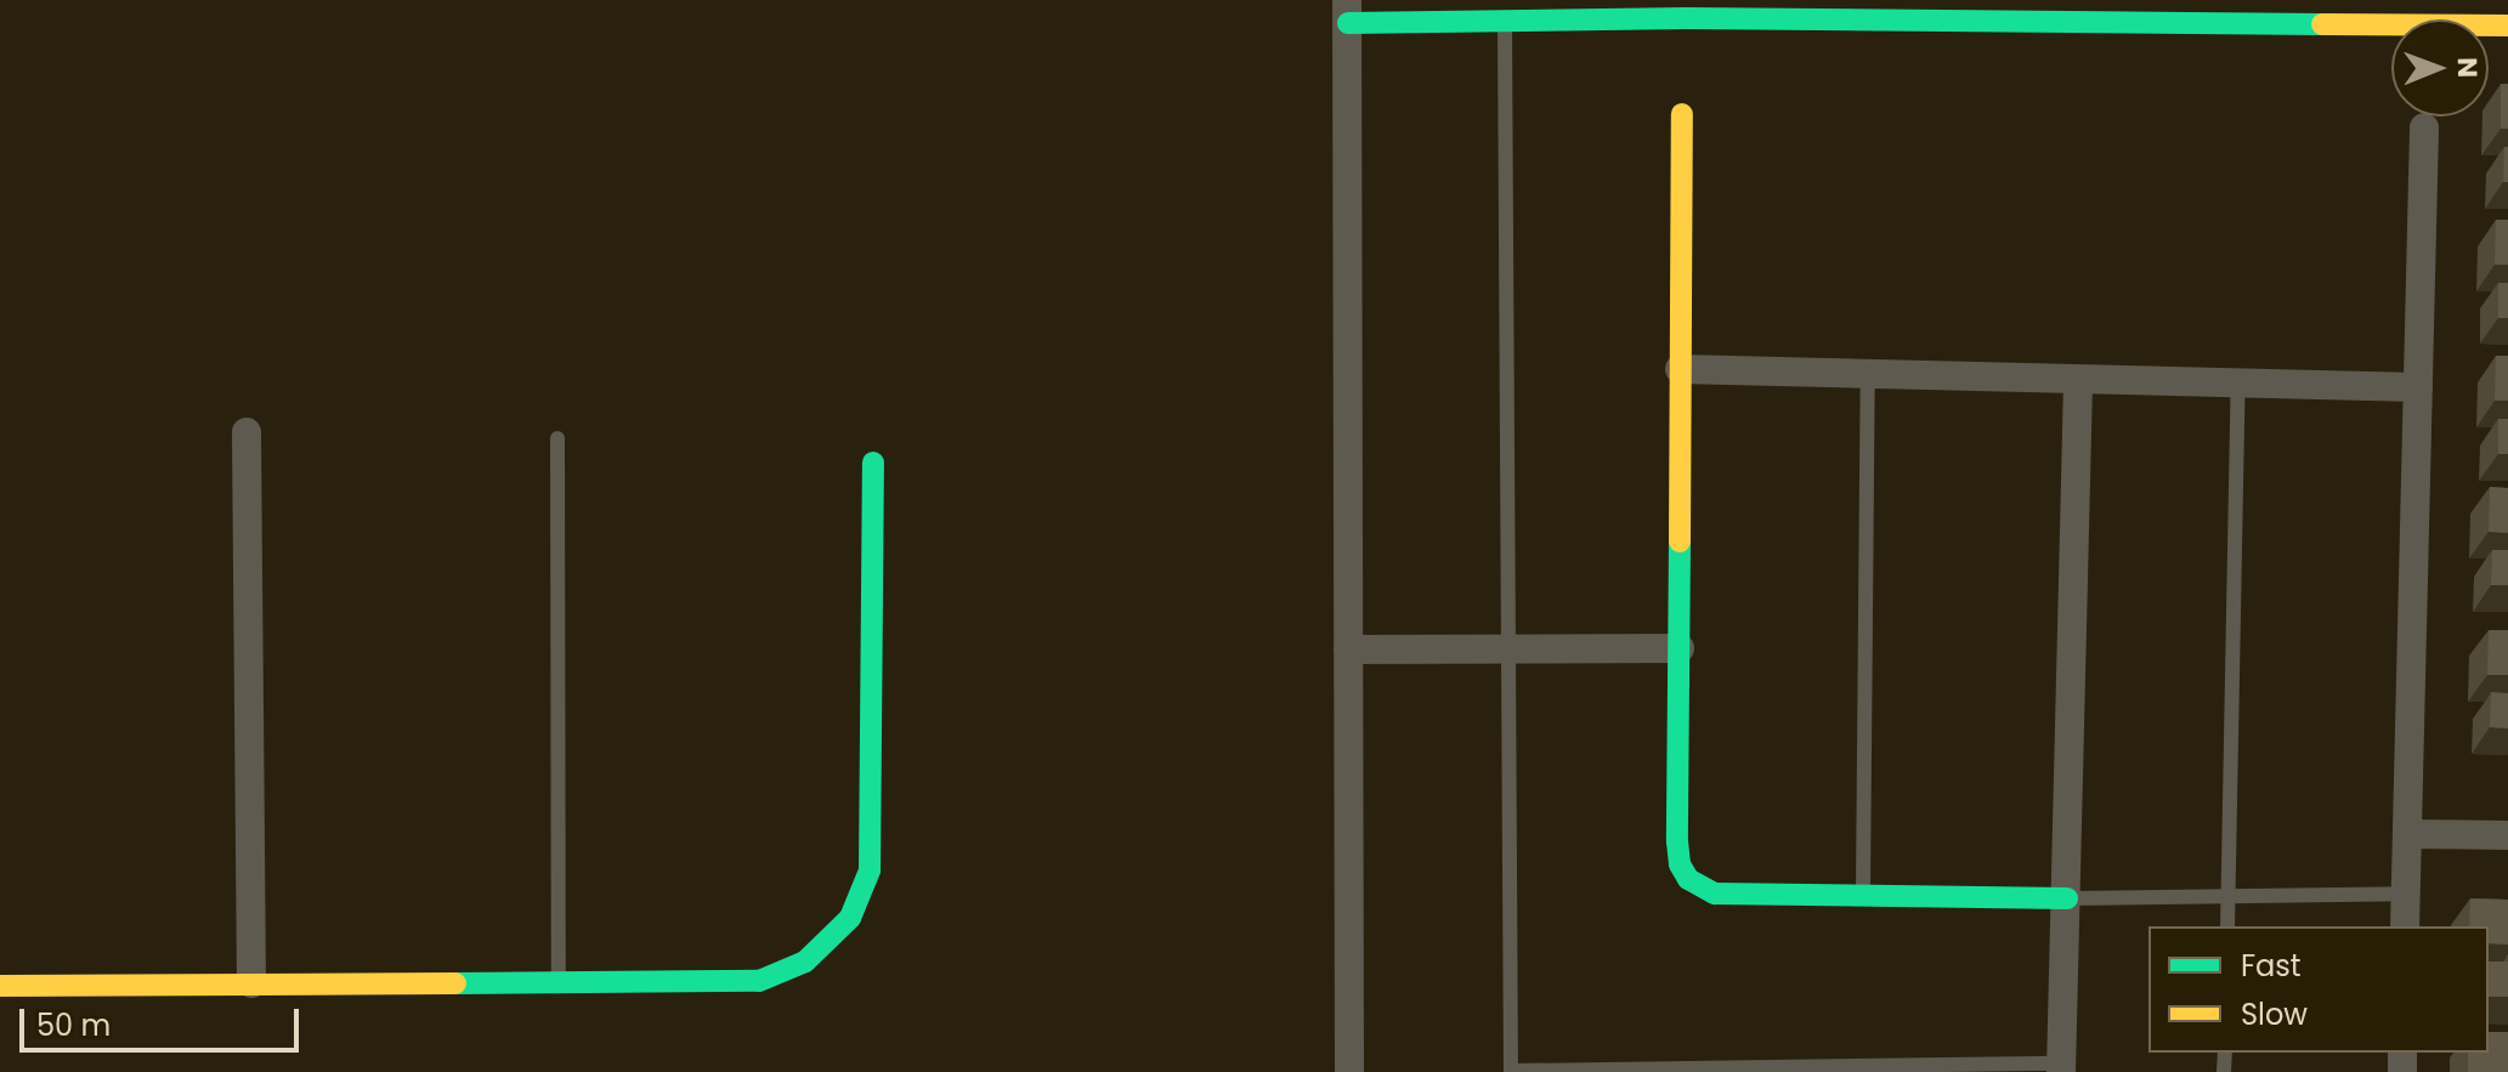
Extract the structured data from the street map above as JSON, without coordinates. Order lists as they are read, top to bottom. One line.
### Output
{"legend":["Fast","Slow"],"scale_bar":"50 m","north":"right"}
